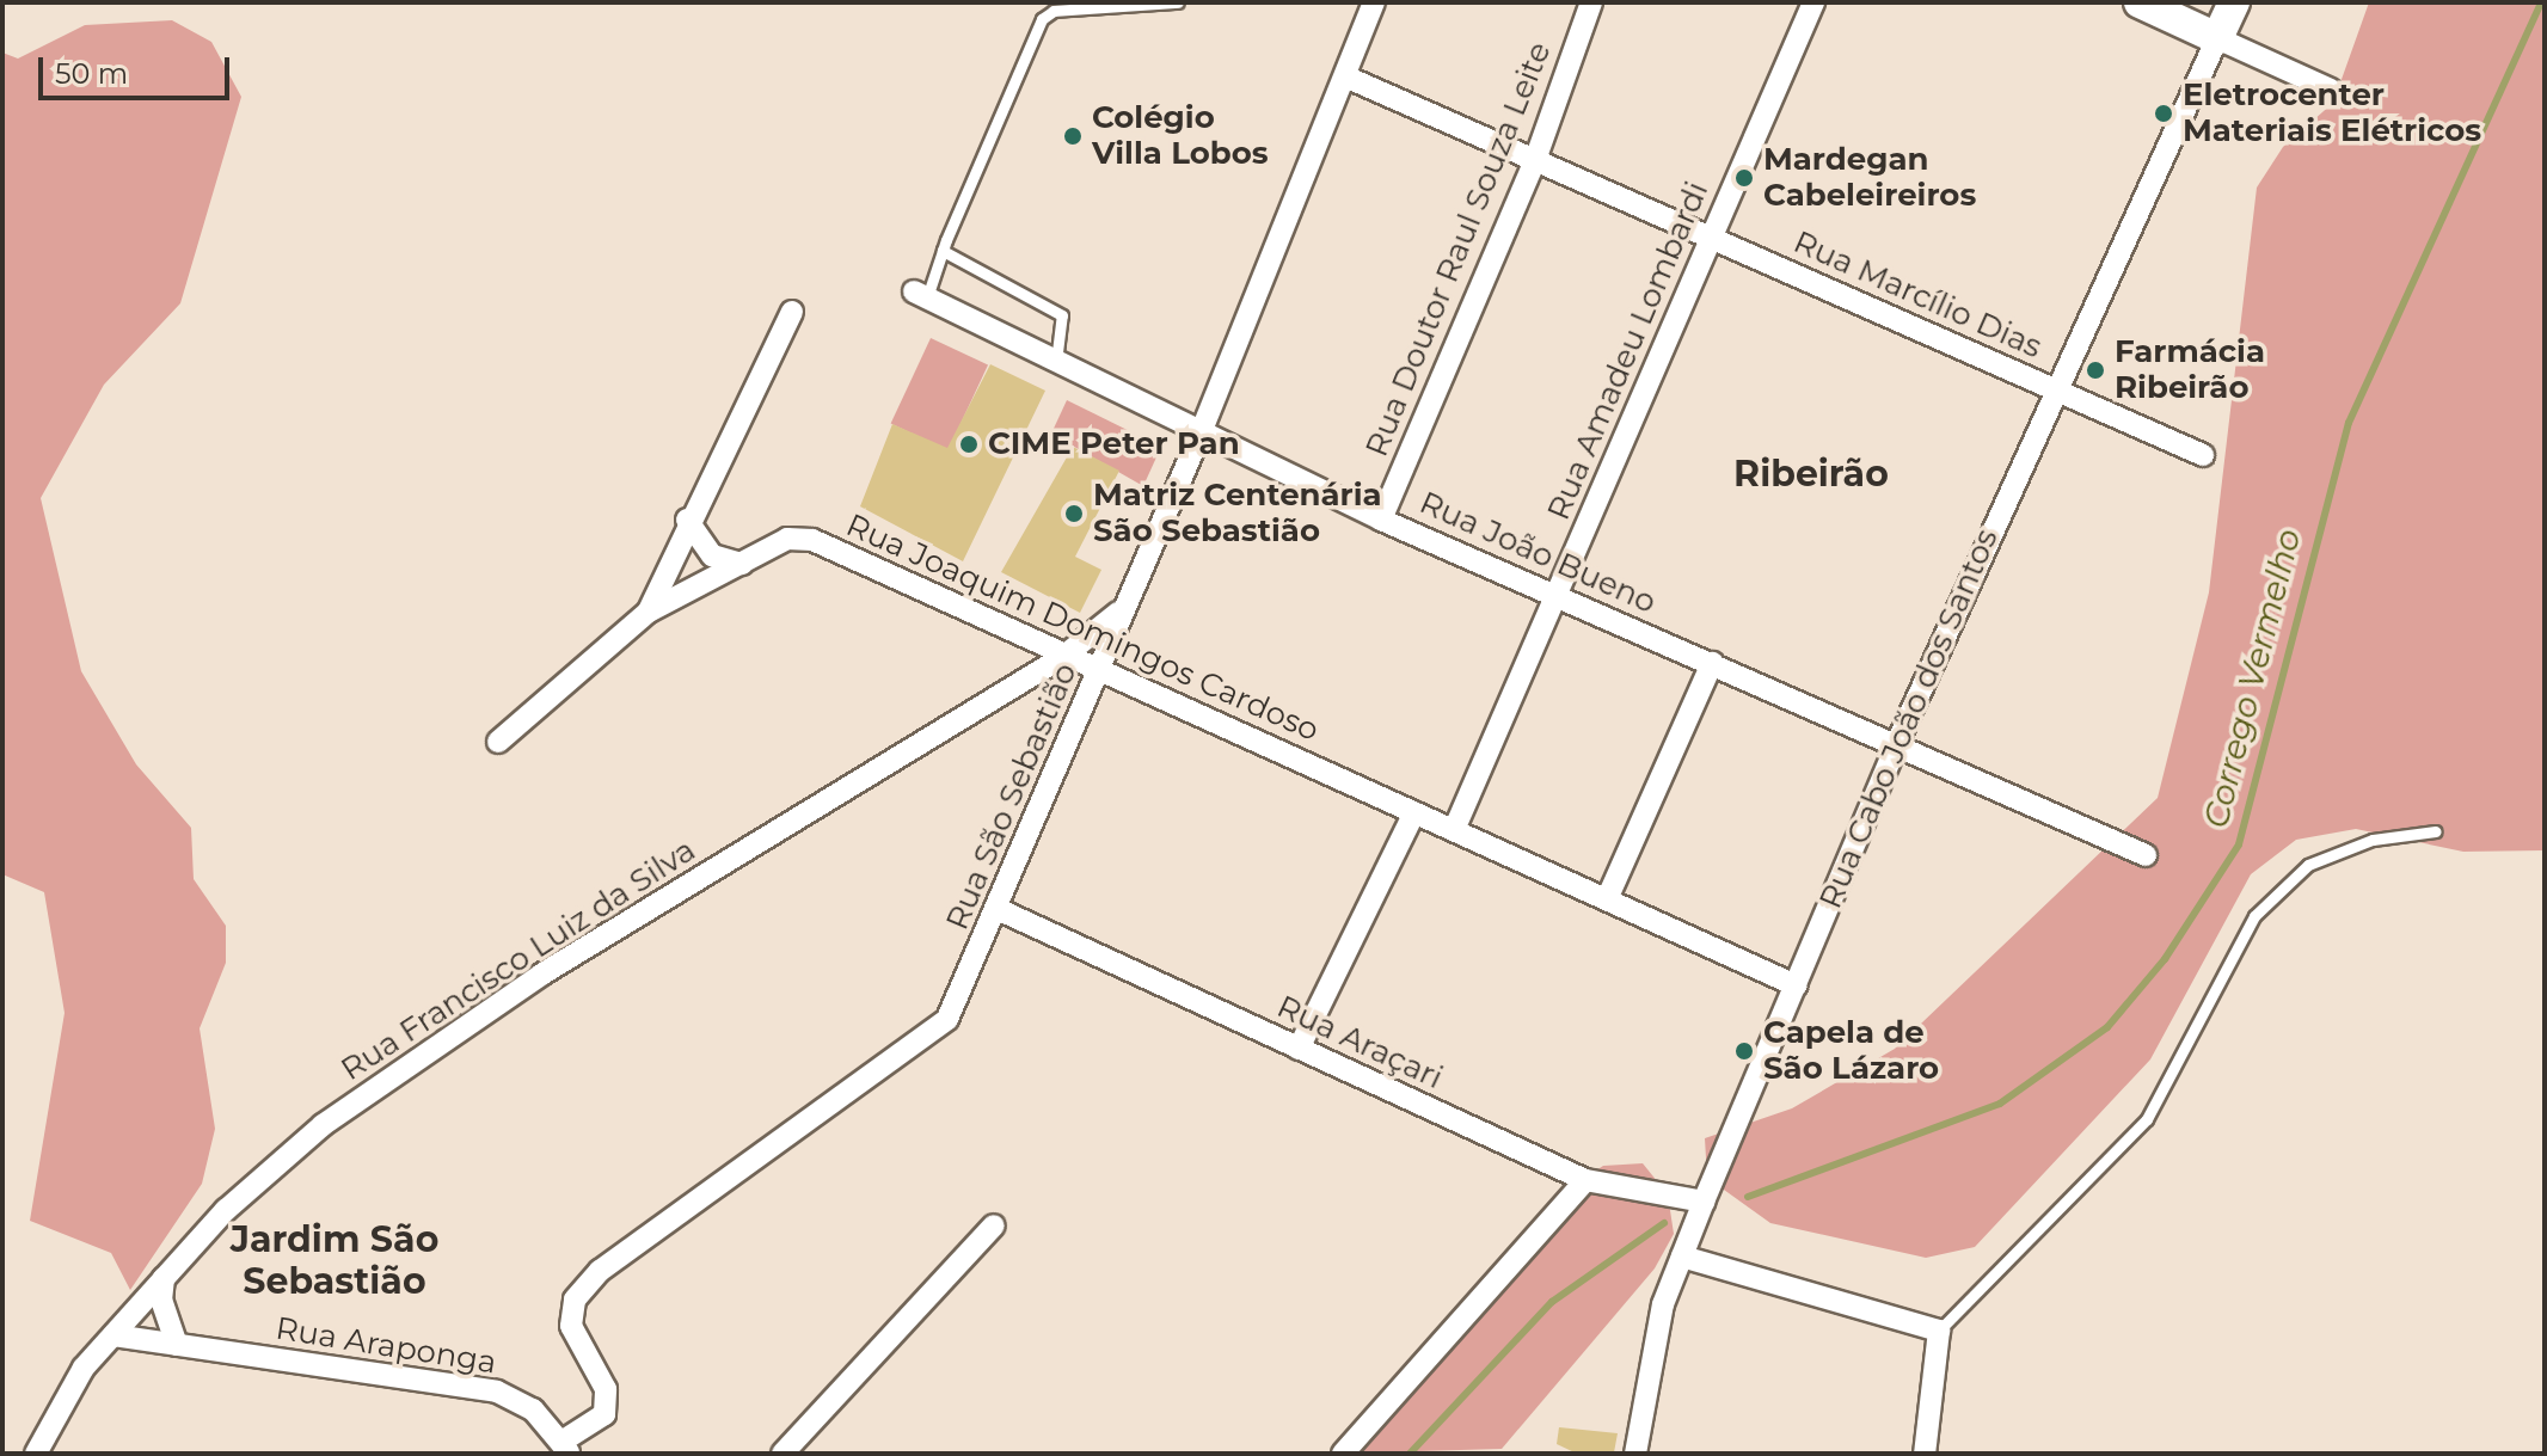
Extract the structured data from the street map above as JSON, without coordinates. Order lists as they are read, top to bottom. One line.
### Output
{"streets":{"street":["Rua Doutor Raul Souza Leite","Rua Marcílio Dias","Rua Amadeu Lombardi","Rua João Bueno","Rua Joaquim Domingos Cardoso","Rua Cabo João dos Santos","Rua São Sebastião","Rua Francisco Luiz da Silva","Rua Araçari","Rua Araponga"]},"crossings":[["Rua Doutor Raul Souza Leite","Rua Marcílio Dias"],["Rua Doutor Raul Souza Leite","Rua João Bueno"],["Rua Marcílio Dias","Rua Amadeu Lombardi"],["Rua Marcílio Dias","Rua Cabo João dos Santos"],["Rua Marcílio Dias","Rua São Sebastião"],["Rua Amadeu Lombardi","Rua João Bueno"],["Rua Amadeu Lombardi","Rua Joaquim Domingos Cardoso"],["Rua João Bueno","Rua Cabo João dos Santos"],["Rua João Bueno","Rua São Sebastião"],["Rua Joaquim Domingos Cardoso","Rua Cabo João dos Santos"],["Rua Joaquim Domingos Cardoso","Rua São Sebastião"],["Rua Joaquim Domingos Cardoso","Rua Francisco Luiz da Silva"],["Rua Cabo João dos Santos","Rua Araçari"],["Rua São Sebastião","Rua Francisco Luiz da Silva"],["Rua São Sebastião","Rua Araçari"],["Rua São Sebastião","Rua Araponga"],["Rua Francisco Luiz da Silva","Rua Araponga"]],"districts":["Ribeirão","Jardim São Sebastião"],"water":["Corrego Vermelho"],"places":["Eletrocenter Materiais Elétricos","Colégio Villa Lobos","Mardegan Cabeleireiros","Farmácia Ribeirão","CIME Peter Pan","Matriz Centenária São Sebastião","Capela de São Lázaro"],"scale_bar":"50 m"}
